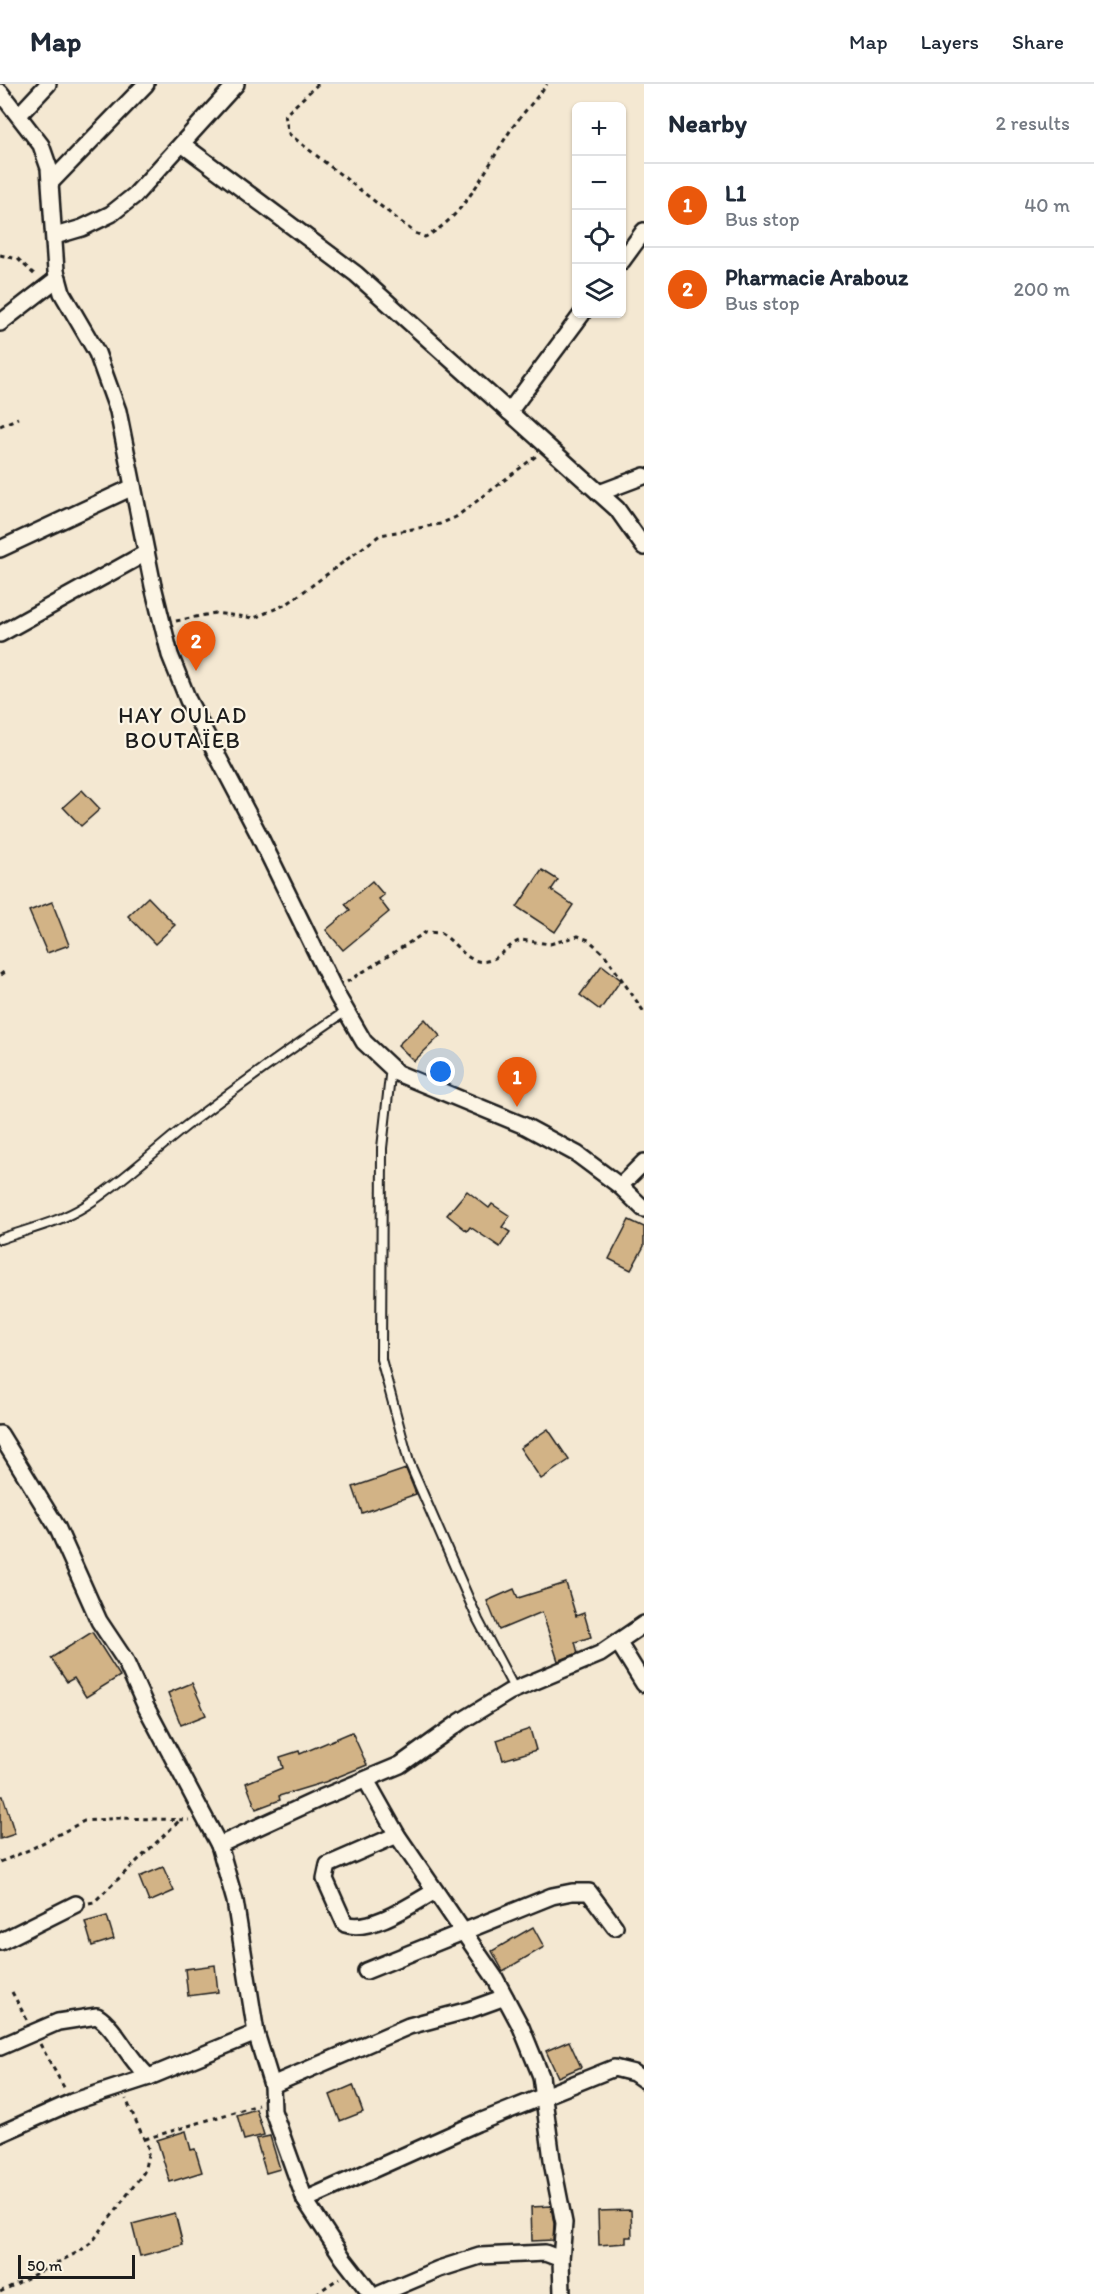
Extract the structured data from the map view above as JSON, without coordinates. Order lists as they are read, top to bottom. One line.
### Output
{"districts":["HAY OULAD BOUTAÏEB"],"scale_bar":"50 m","page":{"header":"Map","nav":["Map","Layers","Share"],"heading":["Nearby","2 results"],"map_buttons":["+","−"],"list":[{"mark":"1","name":"L1","note":"Bus stop","value":"40 m"},{"mark":"2","name":"Pharmacie Arabouz","note":"Bus stop","value":"200 m"}],"pins":["2","1"],"scale":"50 m"}}
